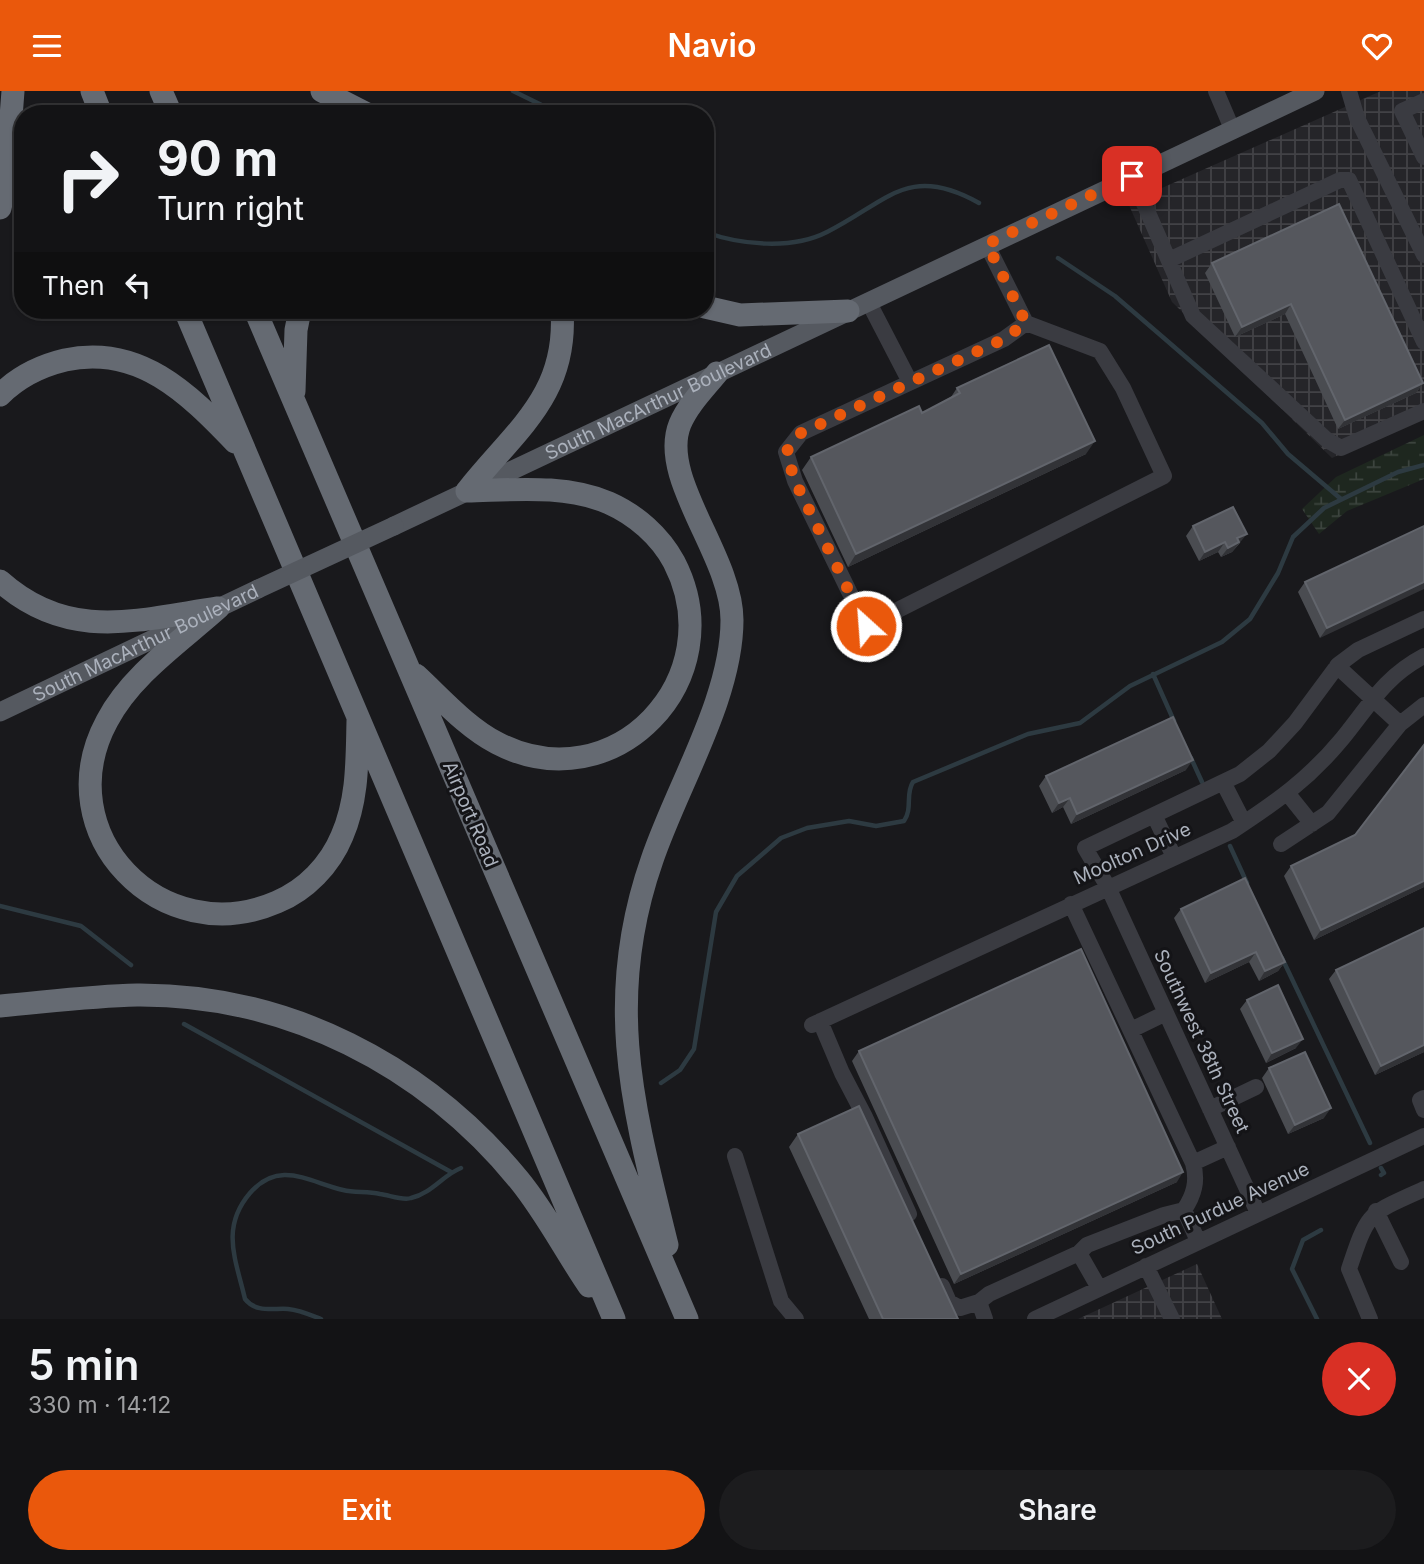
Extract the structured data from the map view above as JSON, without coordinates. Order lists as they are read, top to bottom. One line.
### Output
{"streets":{"highway":["Airport Road"],"main road":["South MacArthur Boulevard"],"street":["Moolton Drive","Southwest 38th Street","South Purdue Avenue"]},"crossings":[["Moolton Drive","Southwest 38th Street"],["Southwest 38th Street","South Purdue Avenue"]],"page":{"header":"Navio","turn":["90 m","Turn right"],"then":"Then","heading":["5 min","330 m · 14:12"],"buttons":["Exit","Share"]}}
